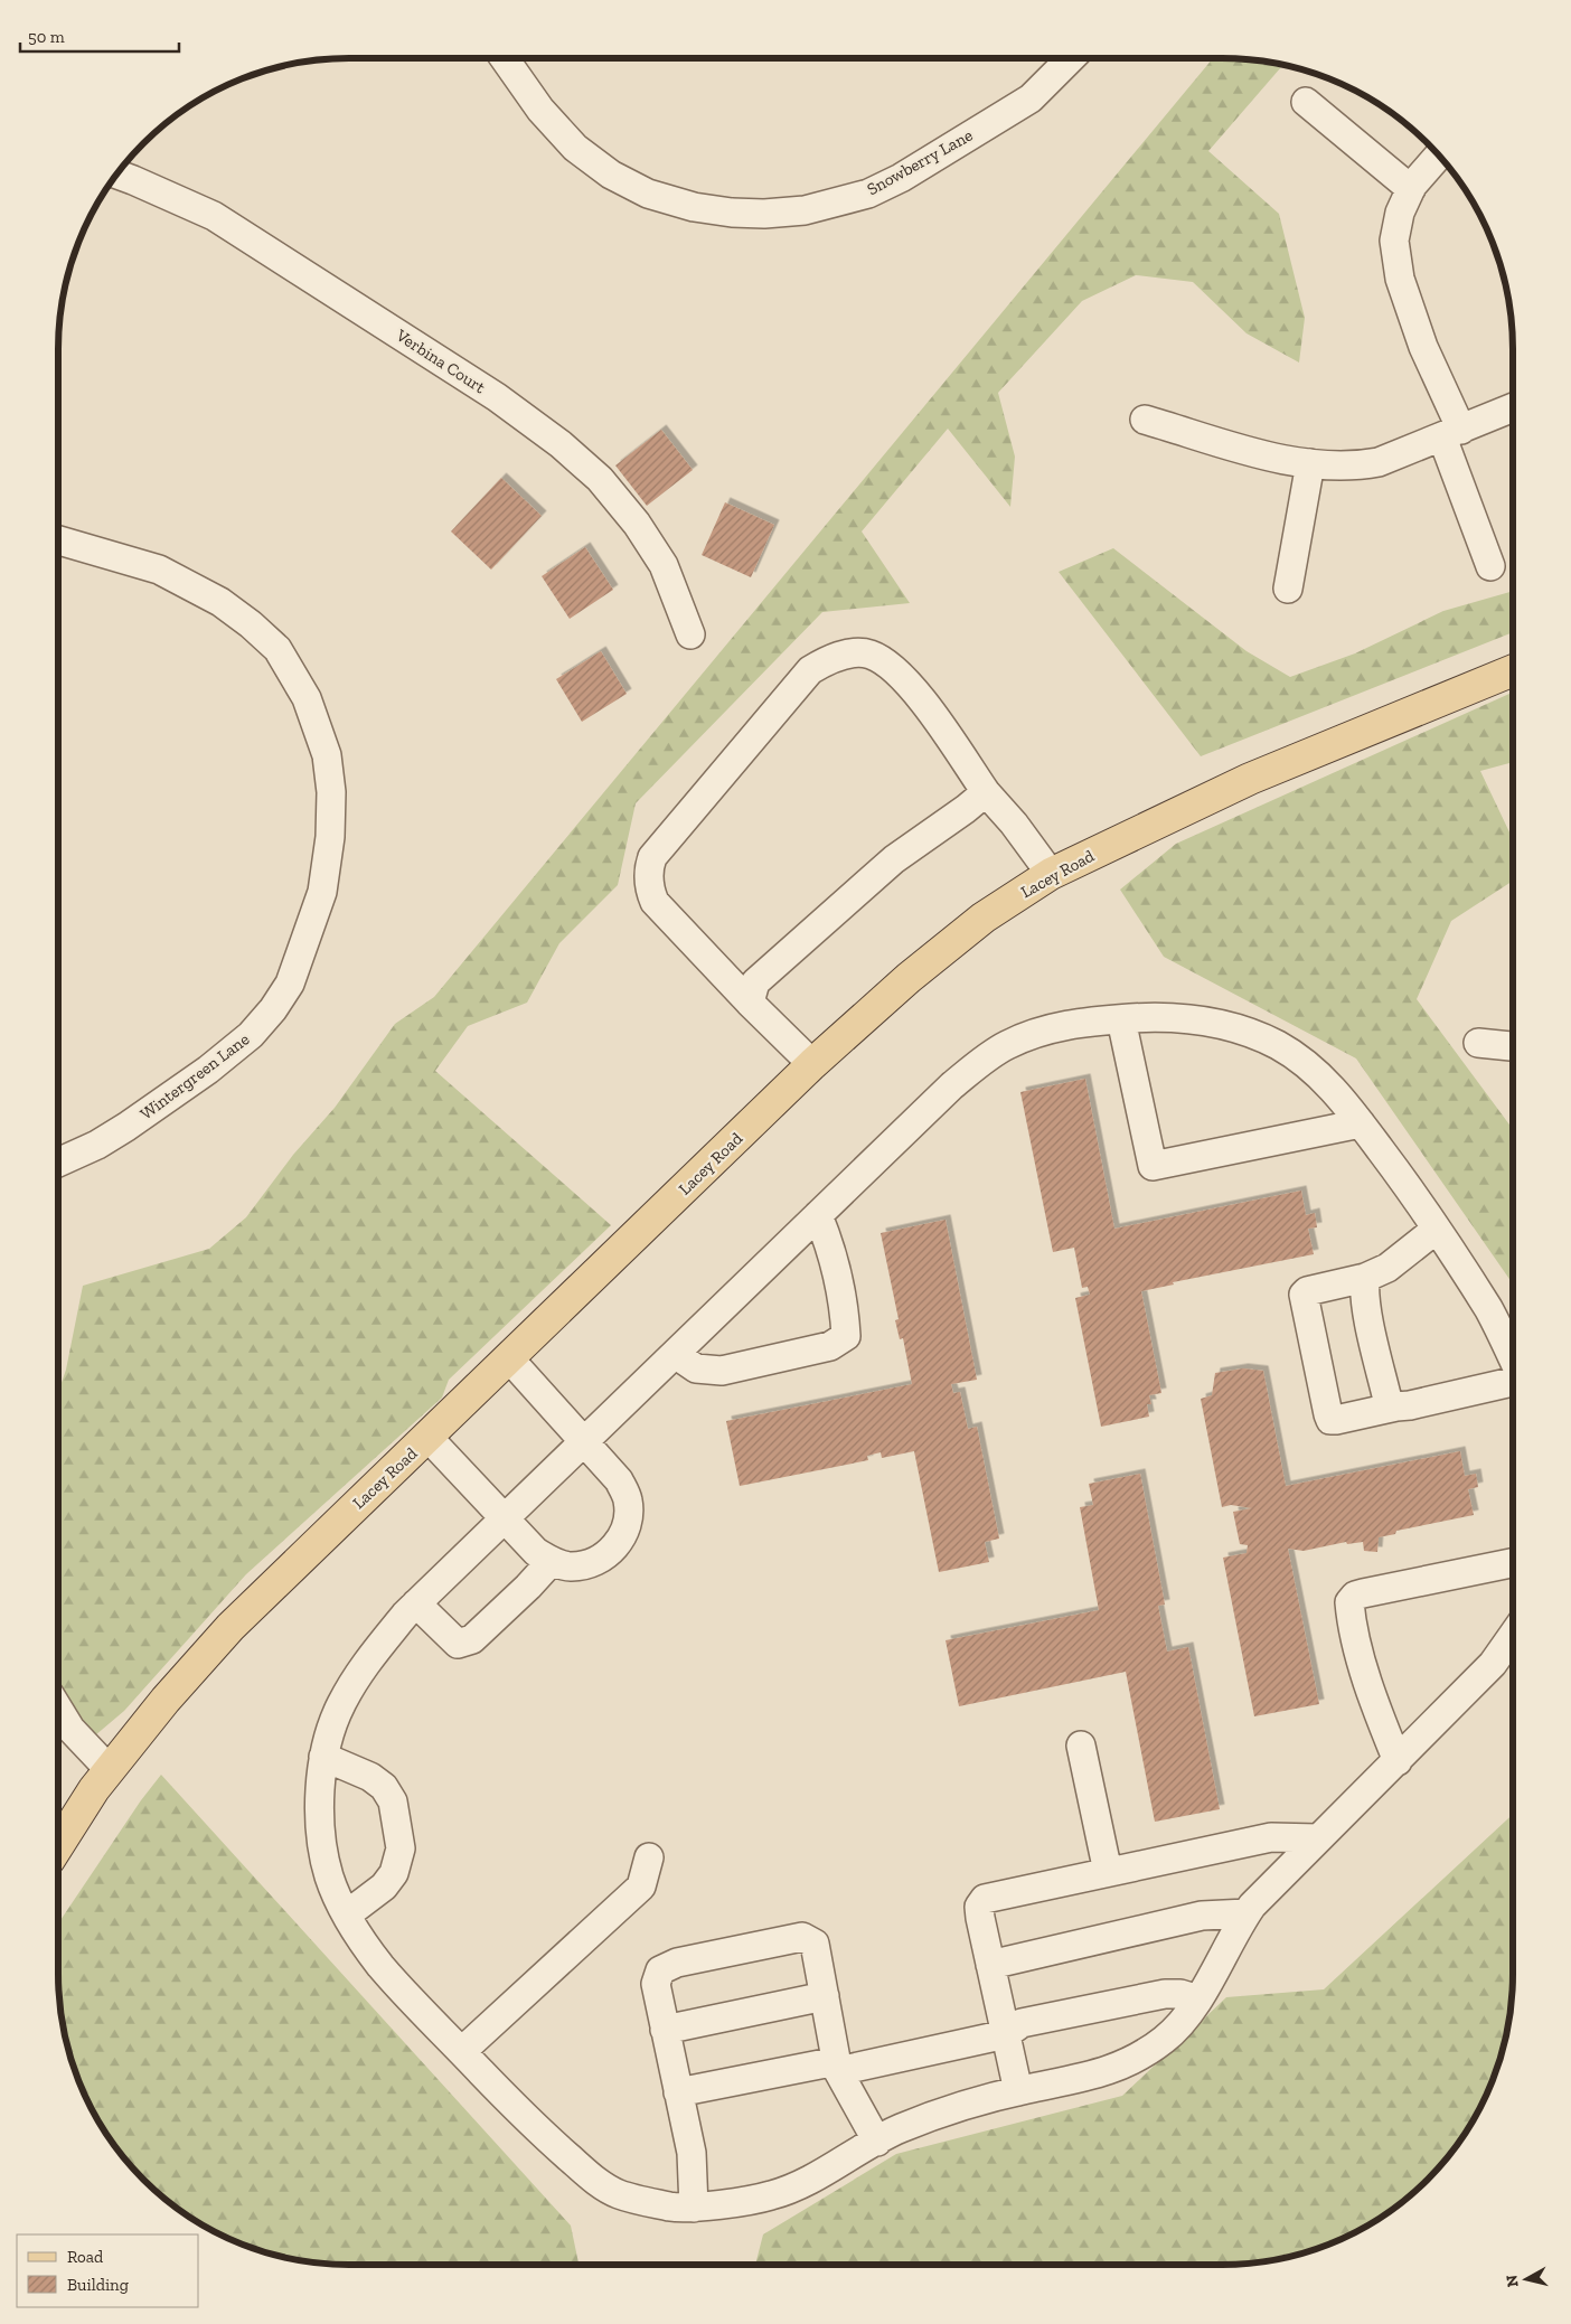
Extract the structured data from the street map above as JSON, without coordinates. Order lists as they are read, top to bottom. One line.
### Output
{"streets":{"main road":["Lacey Road"],"street":["Snowberry Lane","Verbina Court","Wintergreen Lane"]},"legend":["Road","Building"],"scale_bar":"50 m","north":"left"}
